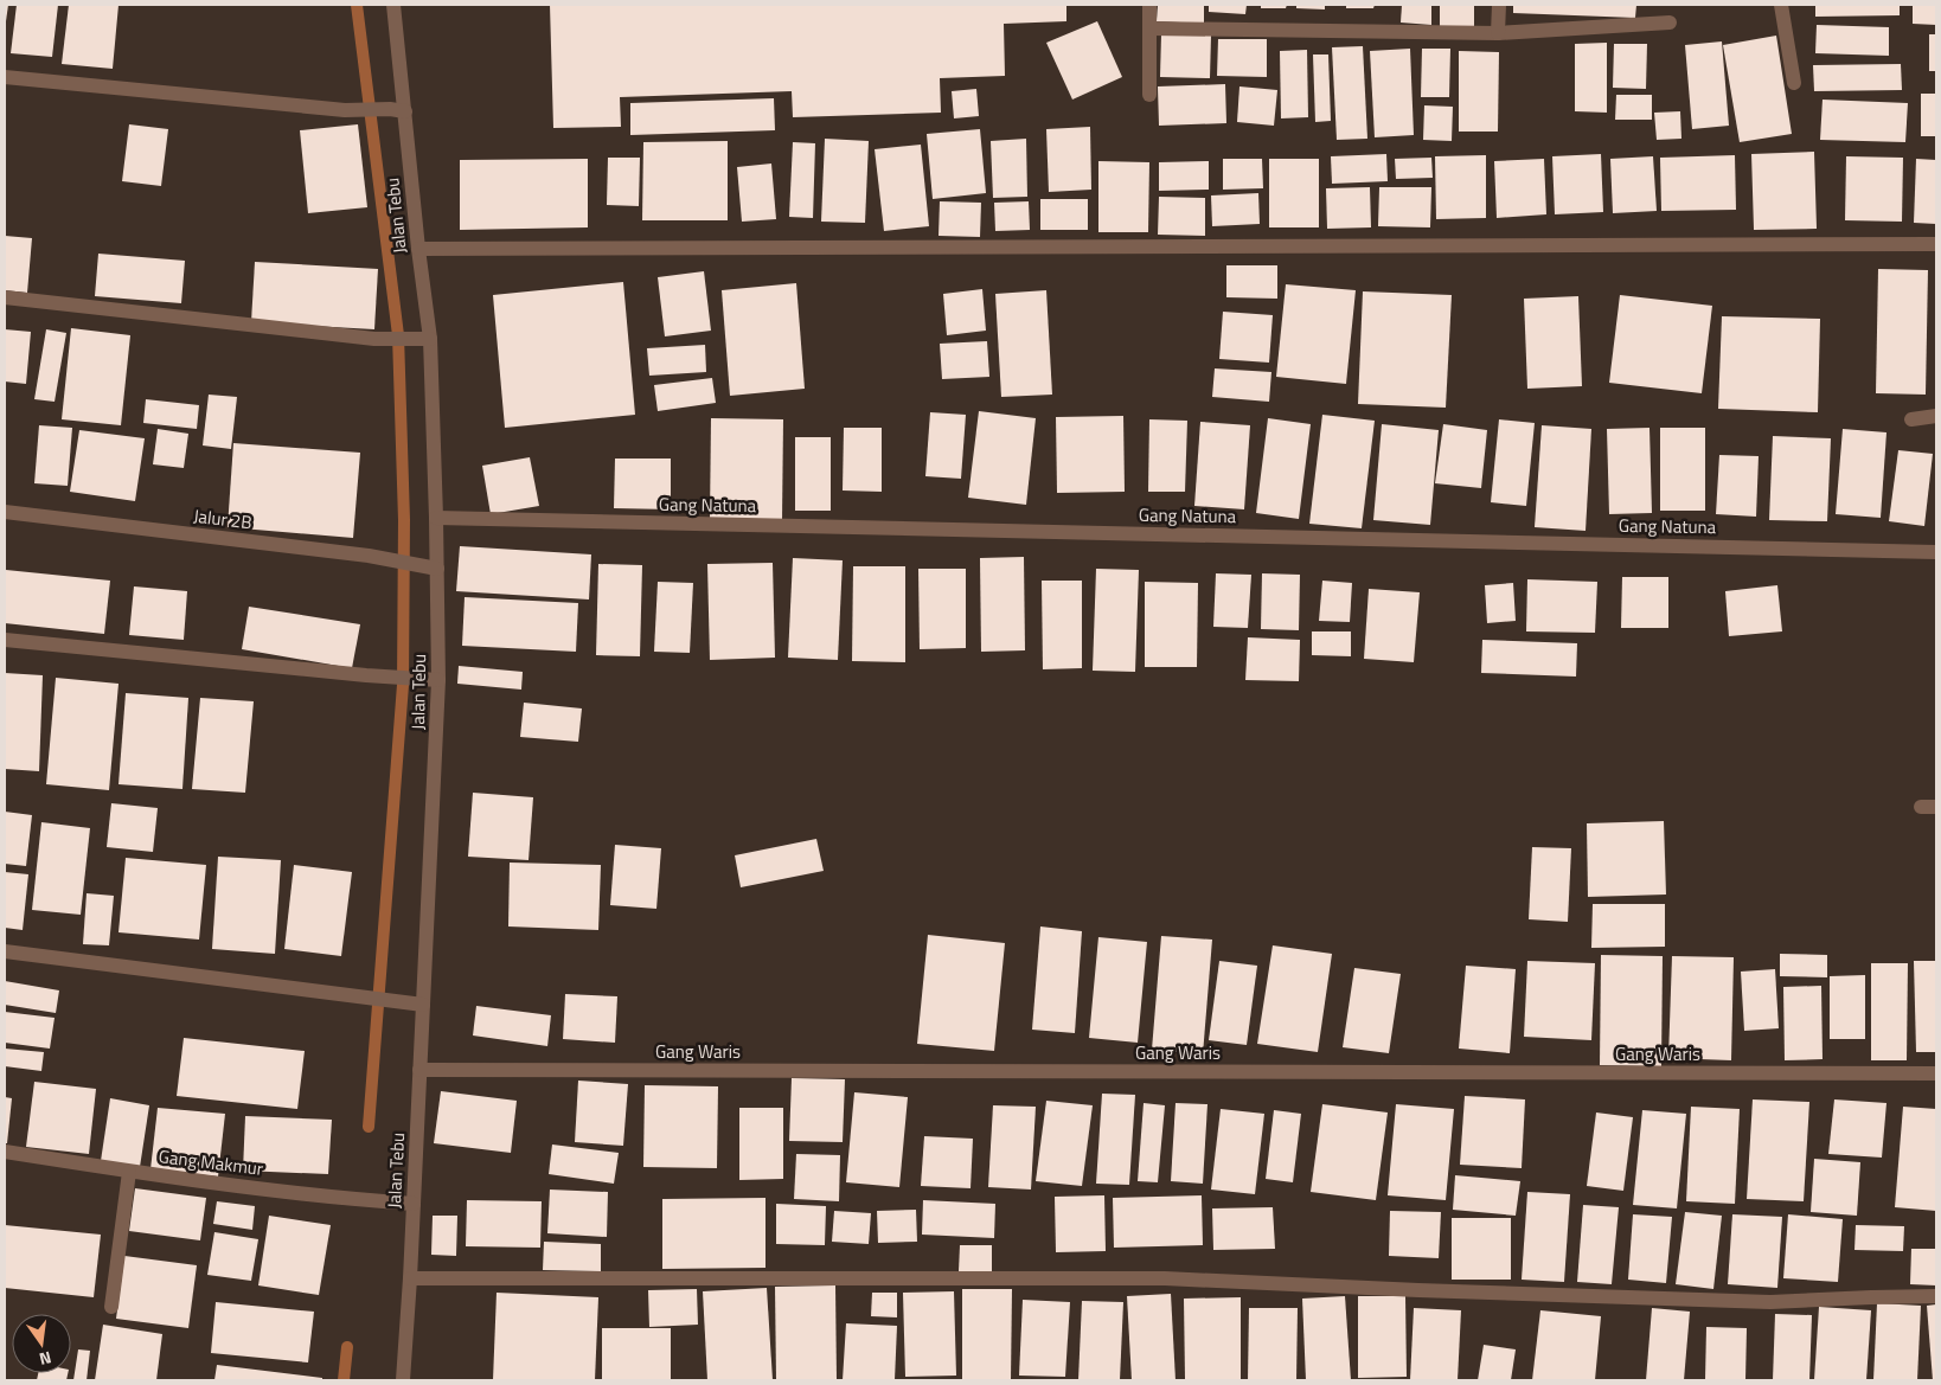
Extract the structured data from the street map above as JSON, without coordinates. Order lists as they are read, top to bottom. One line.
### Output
{"streets":{"street":["Jalan Tebu","Gang Natuna","Jalur 2B","Gang Waris","Gang Makmur"]},"crossings":[["Jalan Tebu","Gang Natuna"],["Jalan Tebu","Jalur 2B"],["Jalan Tebu","Gang Waris"],["Jalan Tebu","Gang Makmur"]],"north":"bottom"}
